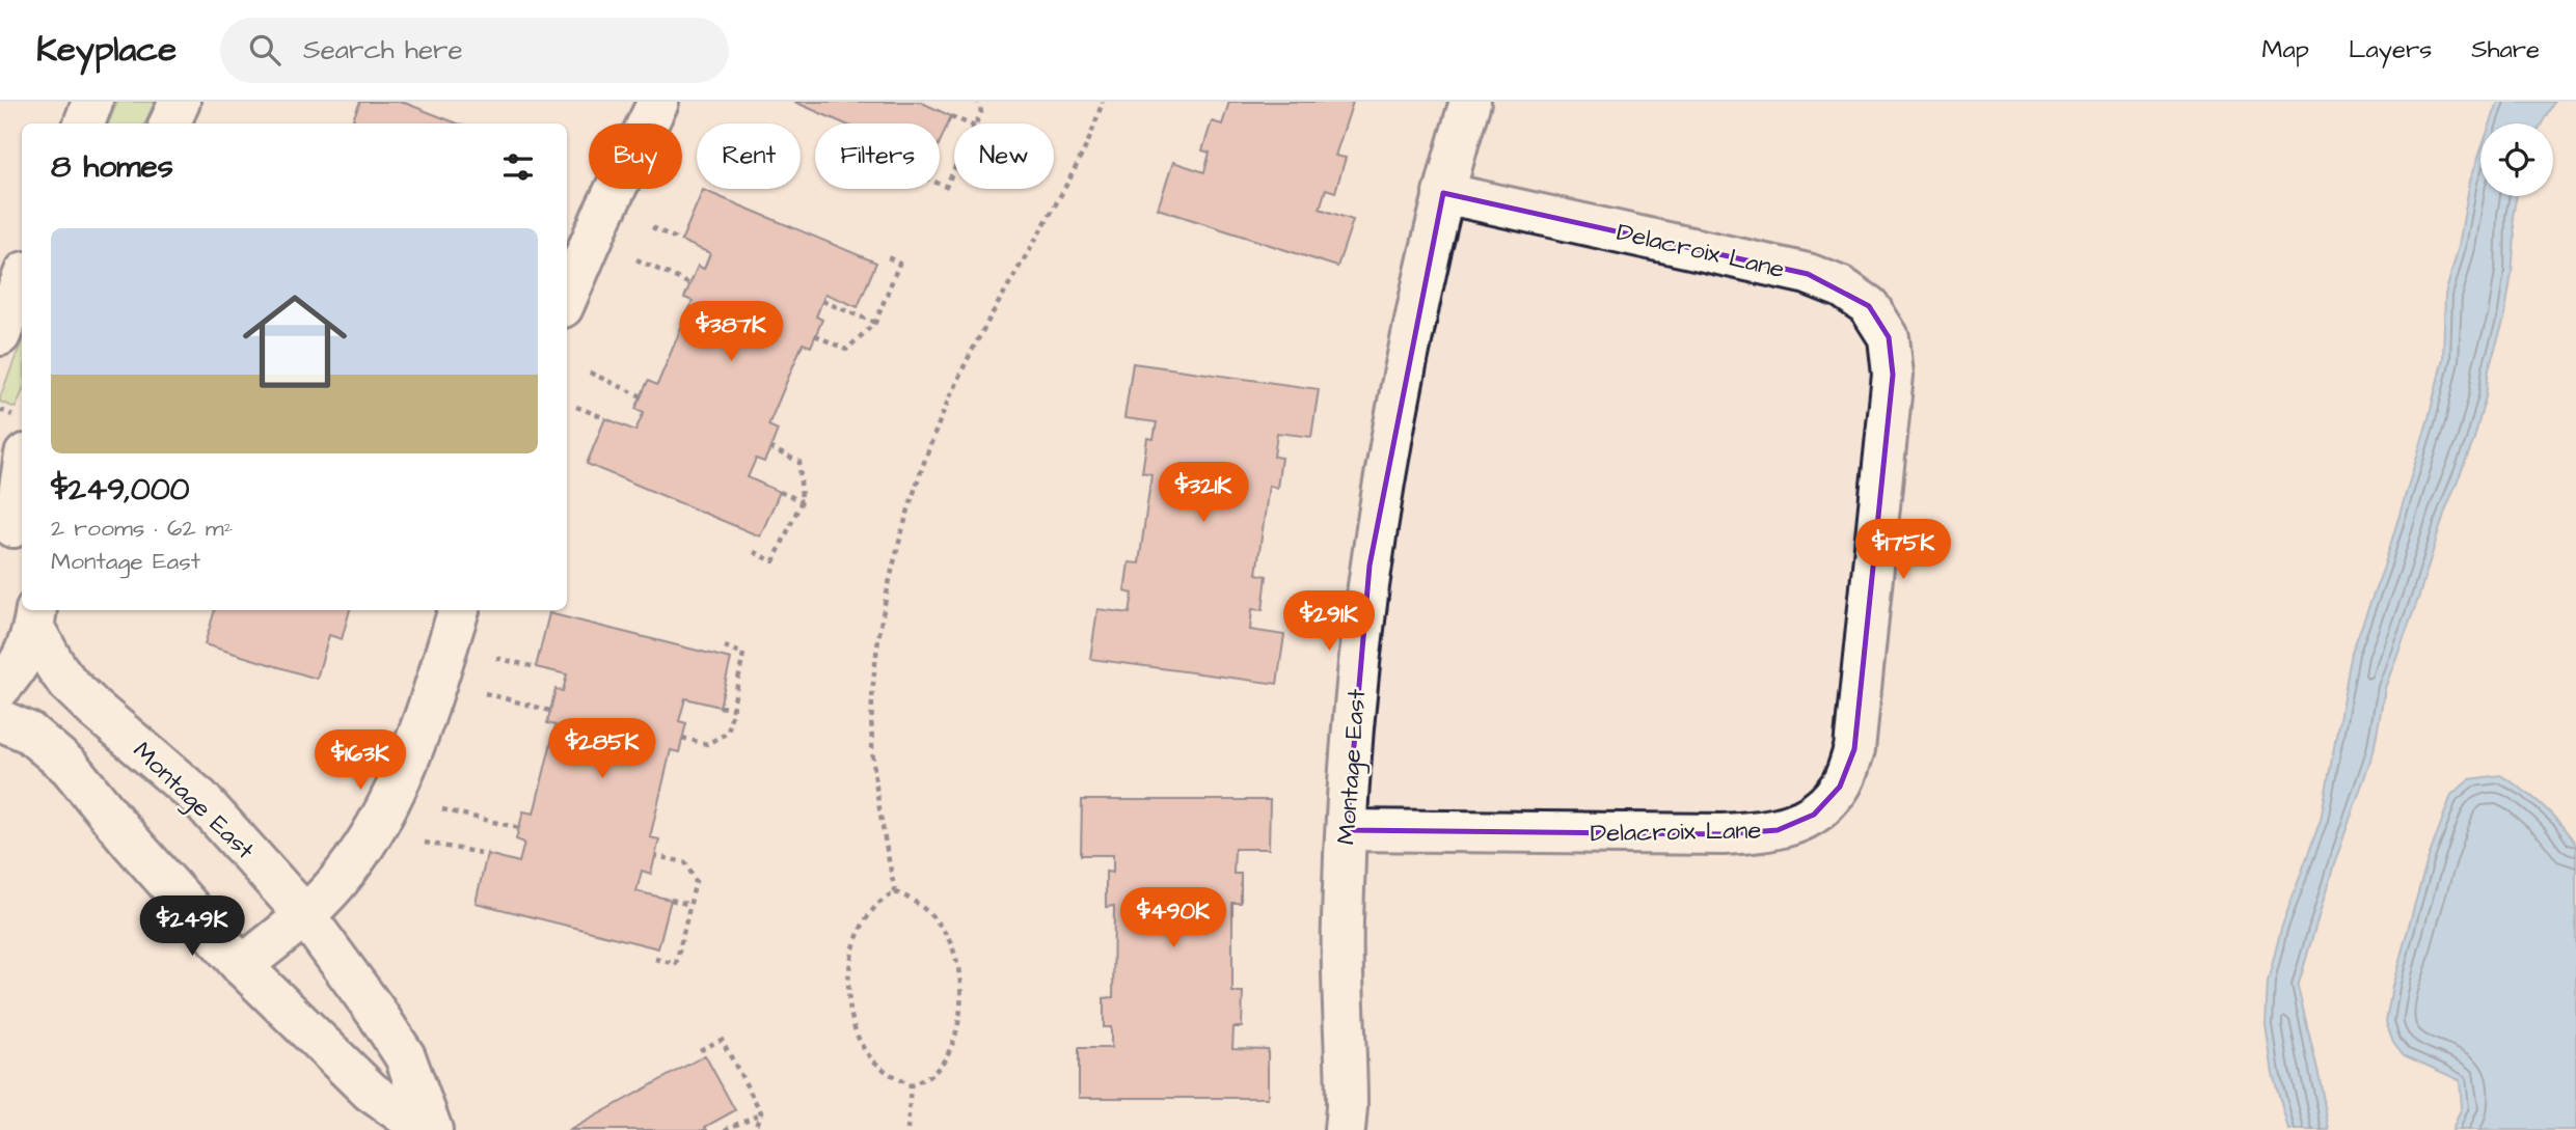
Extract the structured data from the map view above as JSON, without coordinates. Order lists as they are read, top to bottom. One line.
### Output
{"streets":{"street":["Delacroix Lane","Montage East"]},"crossings":[["Delacroix Lane","Montage East"]],"page":{"header":"Keyplace","search":"Search here","nav":["Map","Layers","Share"],"chip":["Buy","Rent","Filters","New"],"heading":"8 homes","list":[{"name":"$249,000","note":"2 rooms · 62 m² · Montage East"}],"price":["$387K","$321K","$175K","$291K","$285K","$163K","$490K","$249K"]}}
